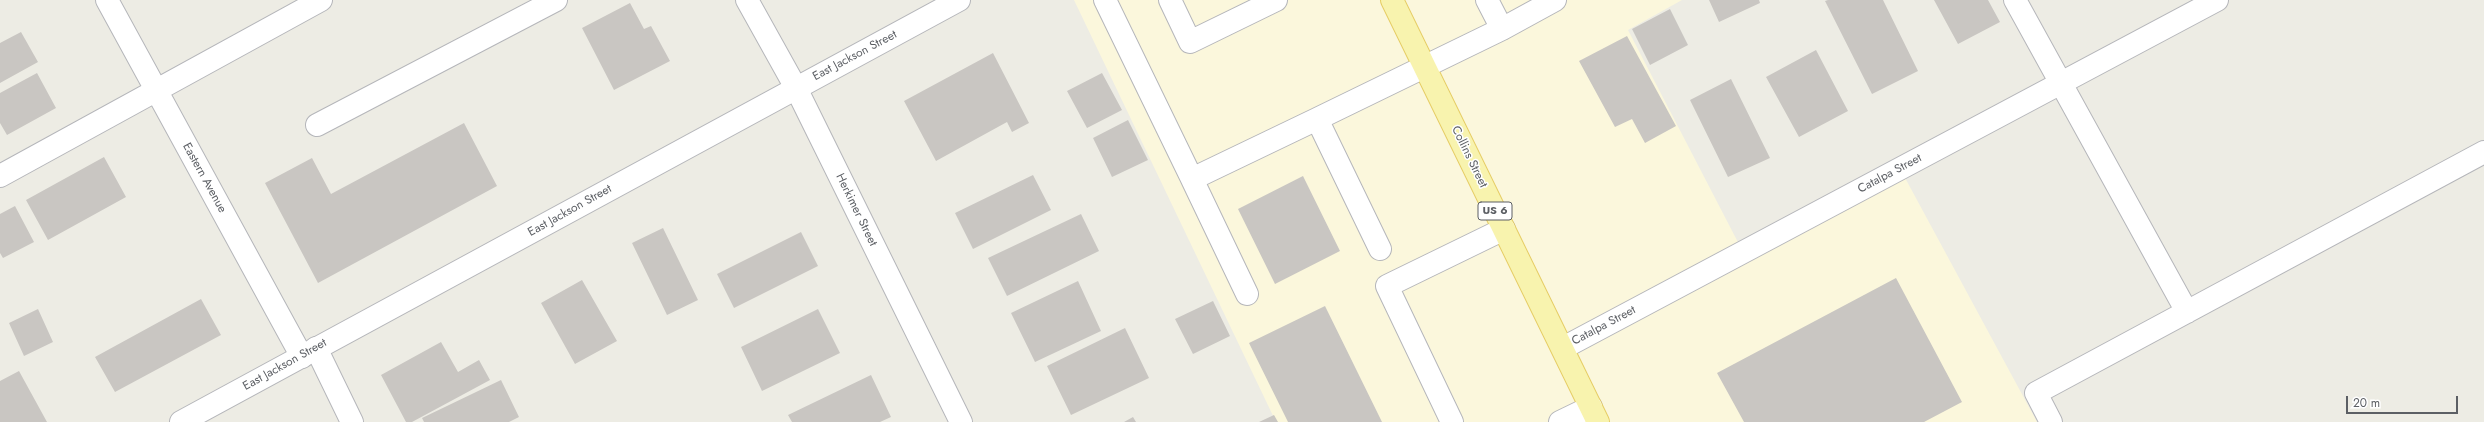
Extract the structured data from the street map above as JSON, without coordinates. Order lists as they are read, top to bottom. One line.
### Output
{"streets":{"main road":["Collins Street","US 6"],"street":["East Jackson Street","Catalpa Street","Eastern Avenue","Herkimer Street"]},"crossings":[["East Jackson Street","Eastern Avenue"],["East Jackson Street","Herkimer Street"],["Collins Street","Catalpa Street"]],"scale_bar":"20 m"}
